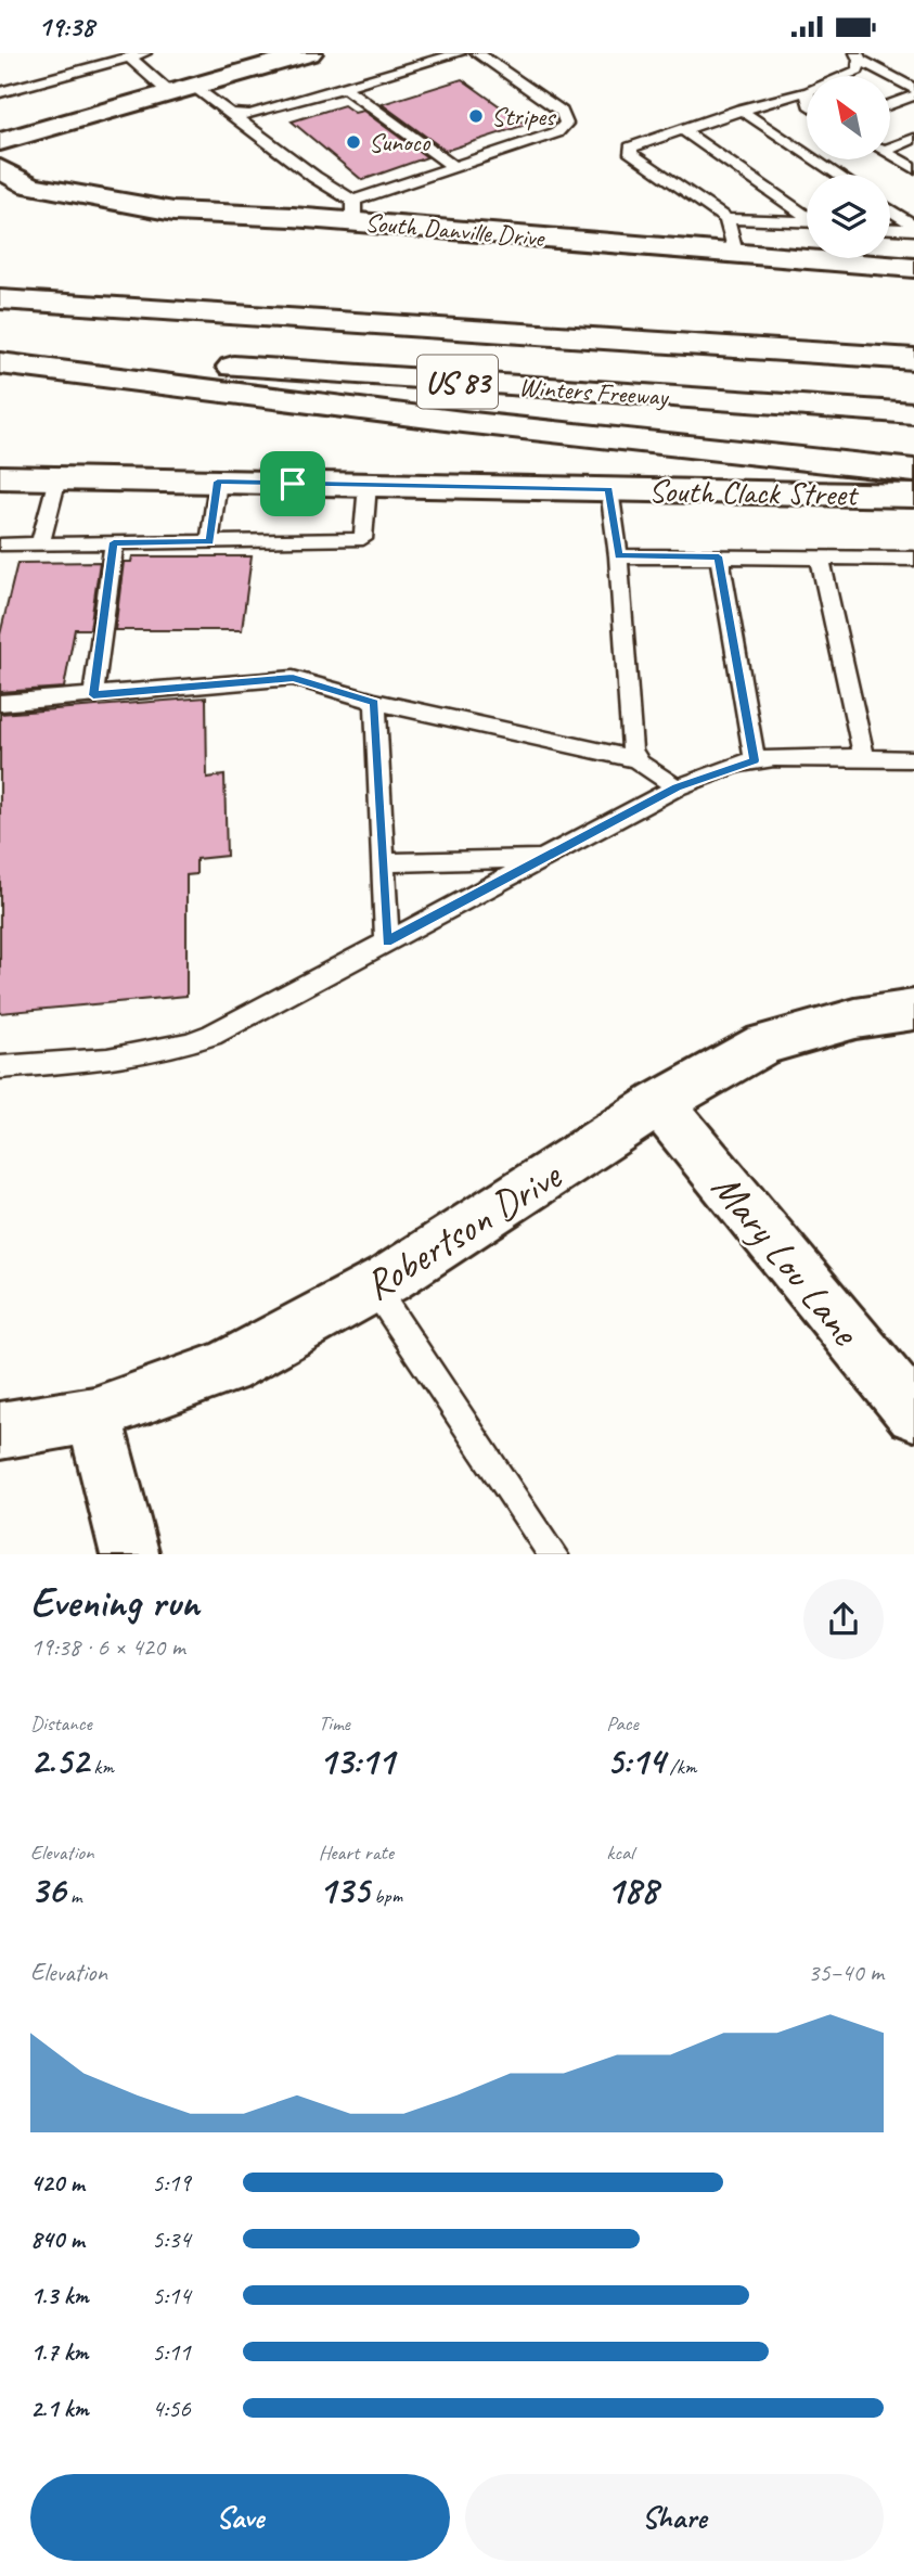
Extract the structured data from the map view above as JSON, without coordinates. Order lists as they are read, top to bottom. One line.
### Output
{"streets":{"main road":["South Danville Drive","US 83","Winters Freeway","South Clack Street","Robertson Drive","Mary Lou Lane"]},"crossings":[["Robertson Drive","Mary Lou Lane"]],"places":["Stripes","Sunoco"],"north":"top left","page":{"status":"19:38","heading":["Evening run","19:38 · 6 × 420 m"],"stats":[["Distance","2.52 km"],["Time","13:11"],["Pace","5:14 /km"],["Elevation","36 m"],["Heart rate","135 bpm"],["kcal","188"]],"chart":["Elevation","35–40 m"],"list":[{"name":"420 m","note":"5:19"},{"name":"840 m","note":"5:34"},{"name":"1.3 km","note":"5:14"},{"name":"1.7 km","note":"5:11"},{"name":"2.1 km","note":"4:56"}],"buttons":["Save","Share"]}}
